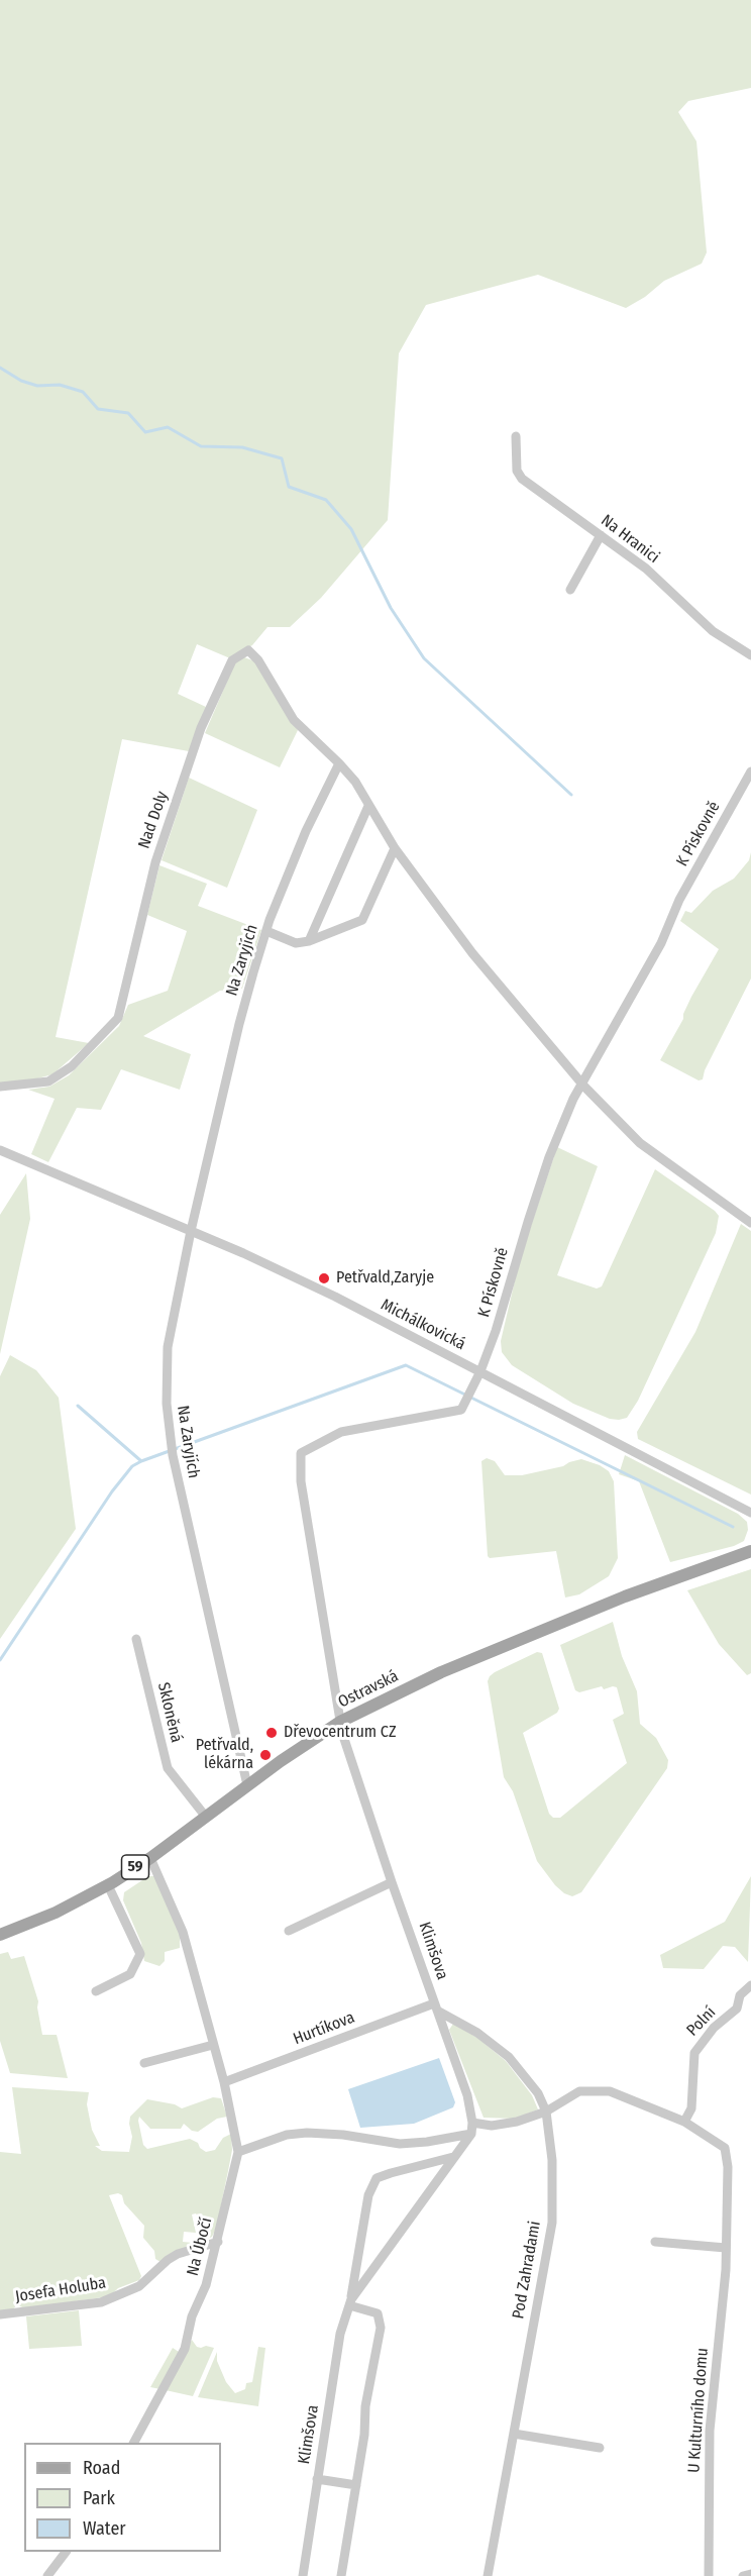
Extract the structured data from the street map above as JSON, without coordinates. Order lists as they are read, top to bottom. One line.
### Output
{"streets":{"main road":["Ostravská","59"],"street":["Na Hranici","Nad Doly","K Pískovně","Na Zaryjích","Michálkovická","Skloněná","Klimšova","Polní","Hurtíkova","Na Úbočí","Pod Zahradami","Josefa Holuba","U Kulturního domu"]},"crossings":[["Nad Doly","Na Zaryjích"],["K Pískovně","Michálkovická"],["K Pískovně","Ostravská"],["K Pískovně","Klimšova"],["Na Zaryjích","Michálkovická"],["Na Zaryjích","Ostravská"],["Ostravská","Skloněná"],["Ostravská","Klimšova"],["Ostravská","Na Úbočí"],["Klimšova","Hurtíkova"],["Klimšova","U Kulturního domu"],["Polní","U Kulturního domu"],["Hurtíkova","Na Úbočí"],["Na Úbočí","Josefa Holuba"],["Pod Zahradami","U Kulturního domu"]],"places":["Petřvald,Zaryje","Dřevocentrum CZ","Petřvald, lékárna"],"legend":["Road","Park","Water"]}
